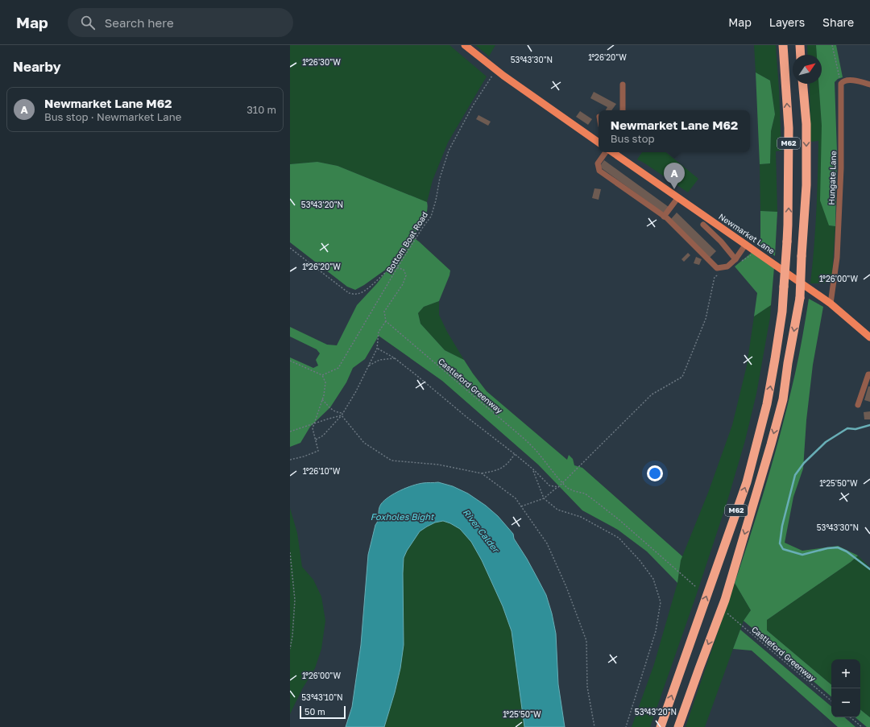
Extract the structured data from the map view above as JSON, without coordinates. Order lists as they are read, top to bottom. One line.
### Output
{"streets":{"highway":["M62"],"main road":["Newmarket Lane"],"street":["Hungate Lane"],"path":["Bottom Boat Road","Castleford Greenway"]},"crossings":[["Hungate Lane","Newmarket Lane"]],"water":["Foxholes Bight","River Calder"],"scale_bar":"50 m","north":"top right","page":{"header":"Map","search":"Search here","nav":["Map","Layers","Share"],"heading":"Nearby","list":[{"mark":"A","name":"Newmarket Lane M62","note":"Bus stop · Newmarket Lane","value":"310 m"}],"popup":["Newmarket Lane M62","Bus stop"],"pins":"A","map_buttons":["+","−"],"scale":"50 m"},"coordinates":["1°26'20\"W","53°43'30\"N","1°26'30\"W","53°43'20\"N","1°26'00\"W","1°26'10\"W","1°25'50\"W","53°43'10\"N"]}
